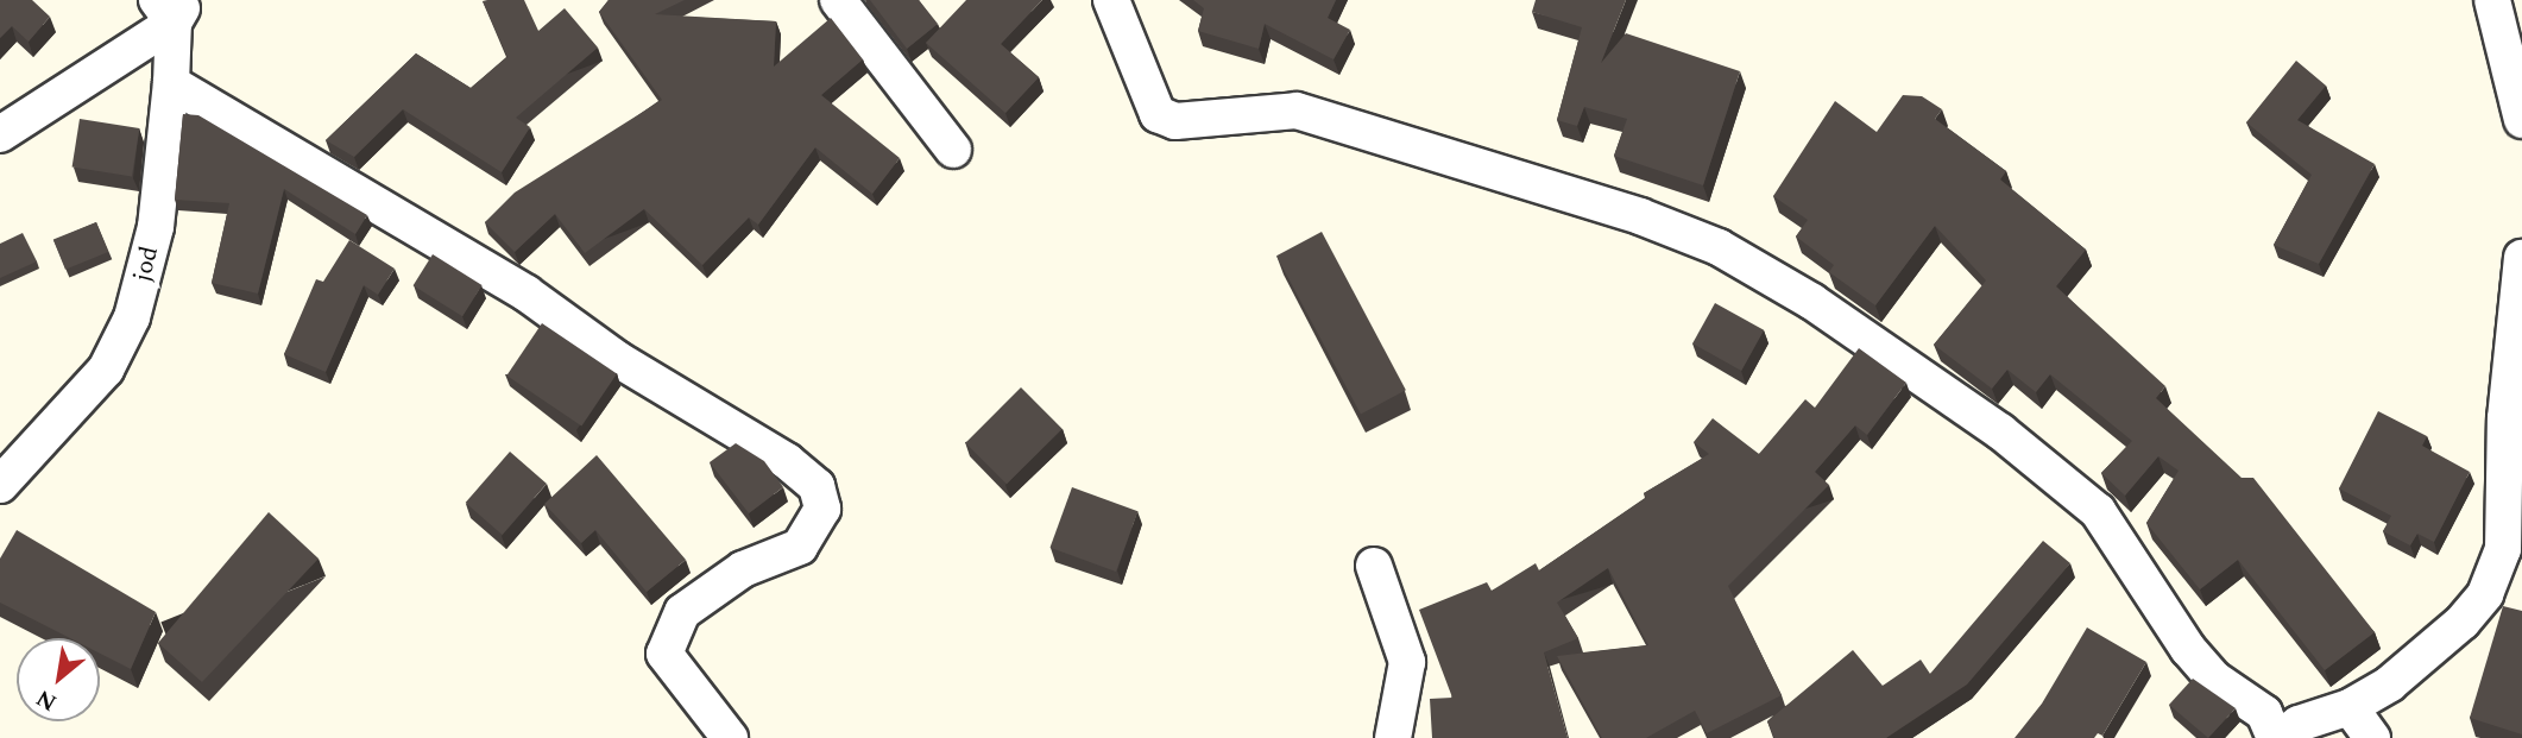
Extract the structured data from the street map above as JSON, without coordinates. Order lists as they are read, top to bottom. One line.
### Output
{"streets":{"street":["jod"]},"north":"bottom left"}
